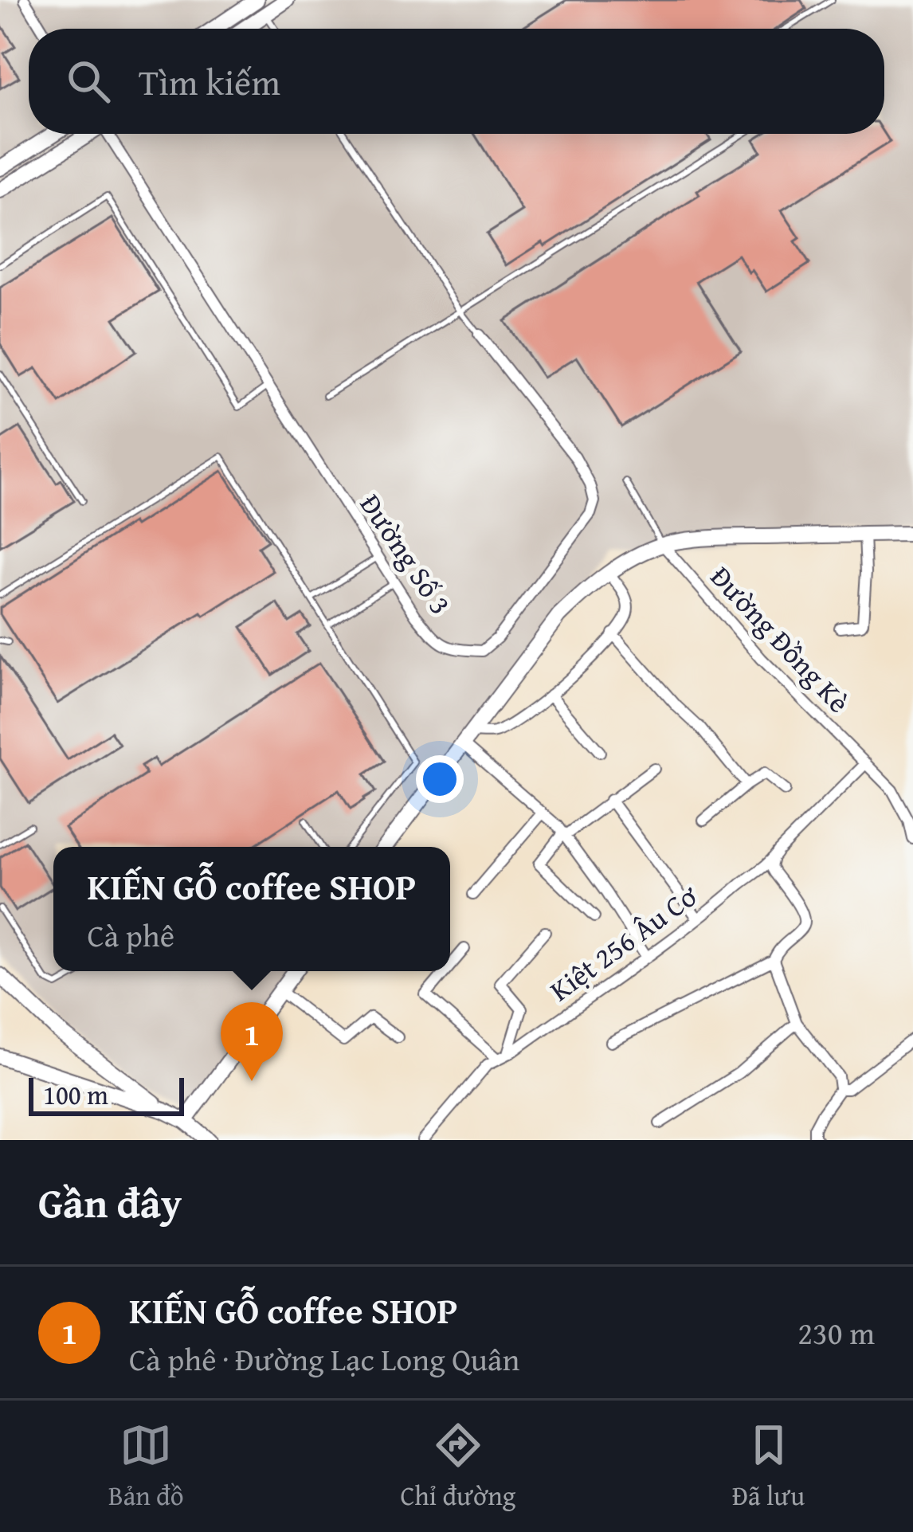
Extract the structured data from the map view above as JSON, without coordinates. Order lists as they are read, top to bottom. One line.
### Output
{"streets":{"street":["Đường Số 3","Đường Đồng Kè","Kiệt 256 Âu Cơ"]},"scale_bar":"100 m","page":{"search":"Tìm kiếm","popup":["KIẾN GỖ coffee SHOP","Cà phê"],"pins":"1","scale":"100 m","heading":"Gần đây","list":[{"mark":"1","name":"KIẾN GỖ coffee SHOP","note":"Cà phê · Đường Lạc Long Quân","value":"230 m"}],"nav":["Bản đồ","Chỉ đường","Đã lưu"]}}
